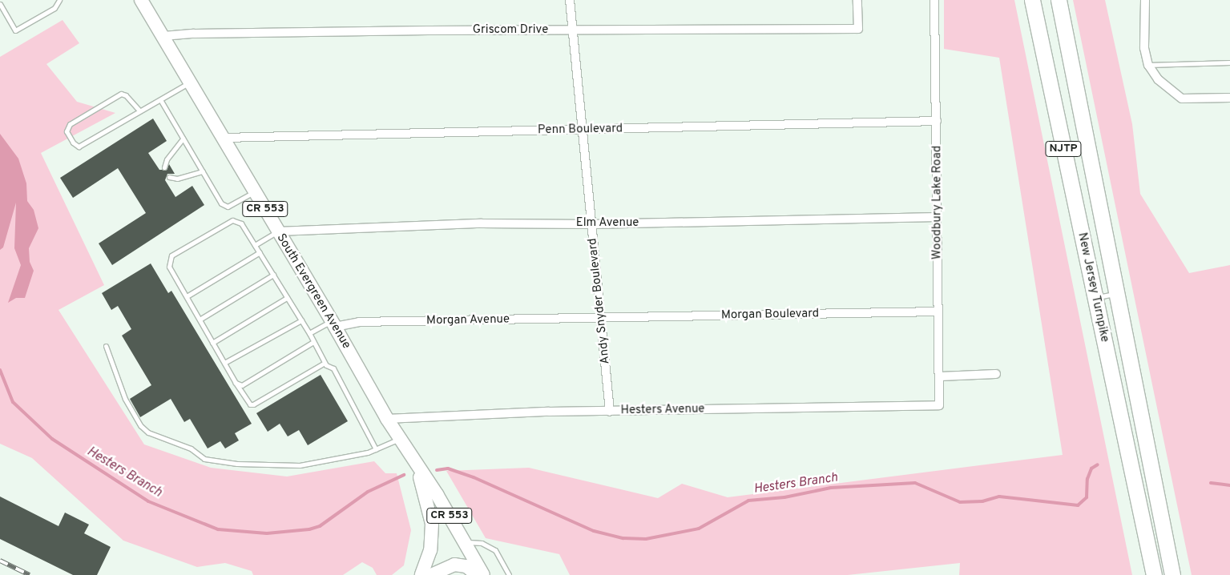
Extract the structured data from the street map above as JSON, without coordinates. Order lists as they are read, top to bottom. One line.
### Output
{"streets":{"highway":["NJTP","New Jersey Turnpike"],"main road":["CR 553","South Evergreen Avenue"],"street":["Griscom Drive","Penn Boulevard","Woodbury Lake Road","Elm Avenue","Andy Snyder Boulevard","Morgan Boulevard","Morgan Avenue","Hesters Avenue"]},"crossings":[["Griscom Drive","South Evergreen Avenue"],["Griscom Drive","Andy Snyder Boulevard"],["Penn Boulevard","Woodbury Lake Road"],["Penn Boulevard","South Evergreen Avenue"],["Penn Boulevard","Andy Snyder Boulevard"],["Woodbury Lake Road","Elm Avenue"],["Woodbury Lake Road","Morgan Boulevard"],["Woodbury Lake Road","Hesters Avenue"],["Elm Avenue","South Evergreen Avenue"],["Elm Avenue","Andy Snyder Boulevard"],["South Evergreen Avenue","Morgan Avenue"],["South Evergreen Avenue","Hesters Avenue"],["Andy Snyder Boulevard","Morgan Boulevard"],["Andy Snyder Boulevard","Morgan Avenue"],["Andy Snyder Boulevard","Hesters Avenue"],["Morgan Boulevard","Morgan Avenue"]],"water":["Hesters Branch"]}
